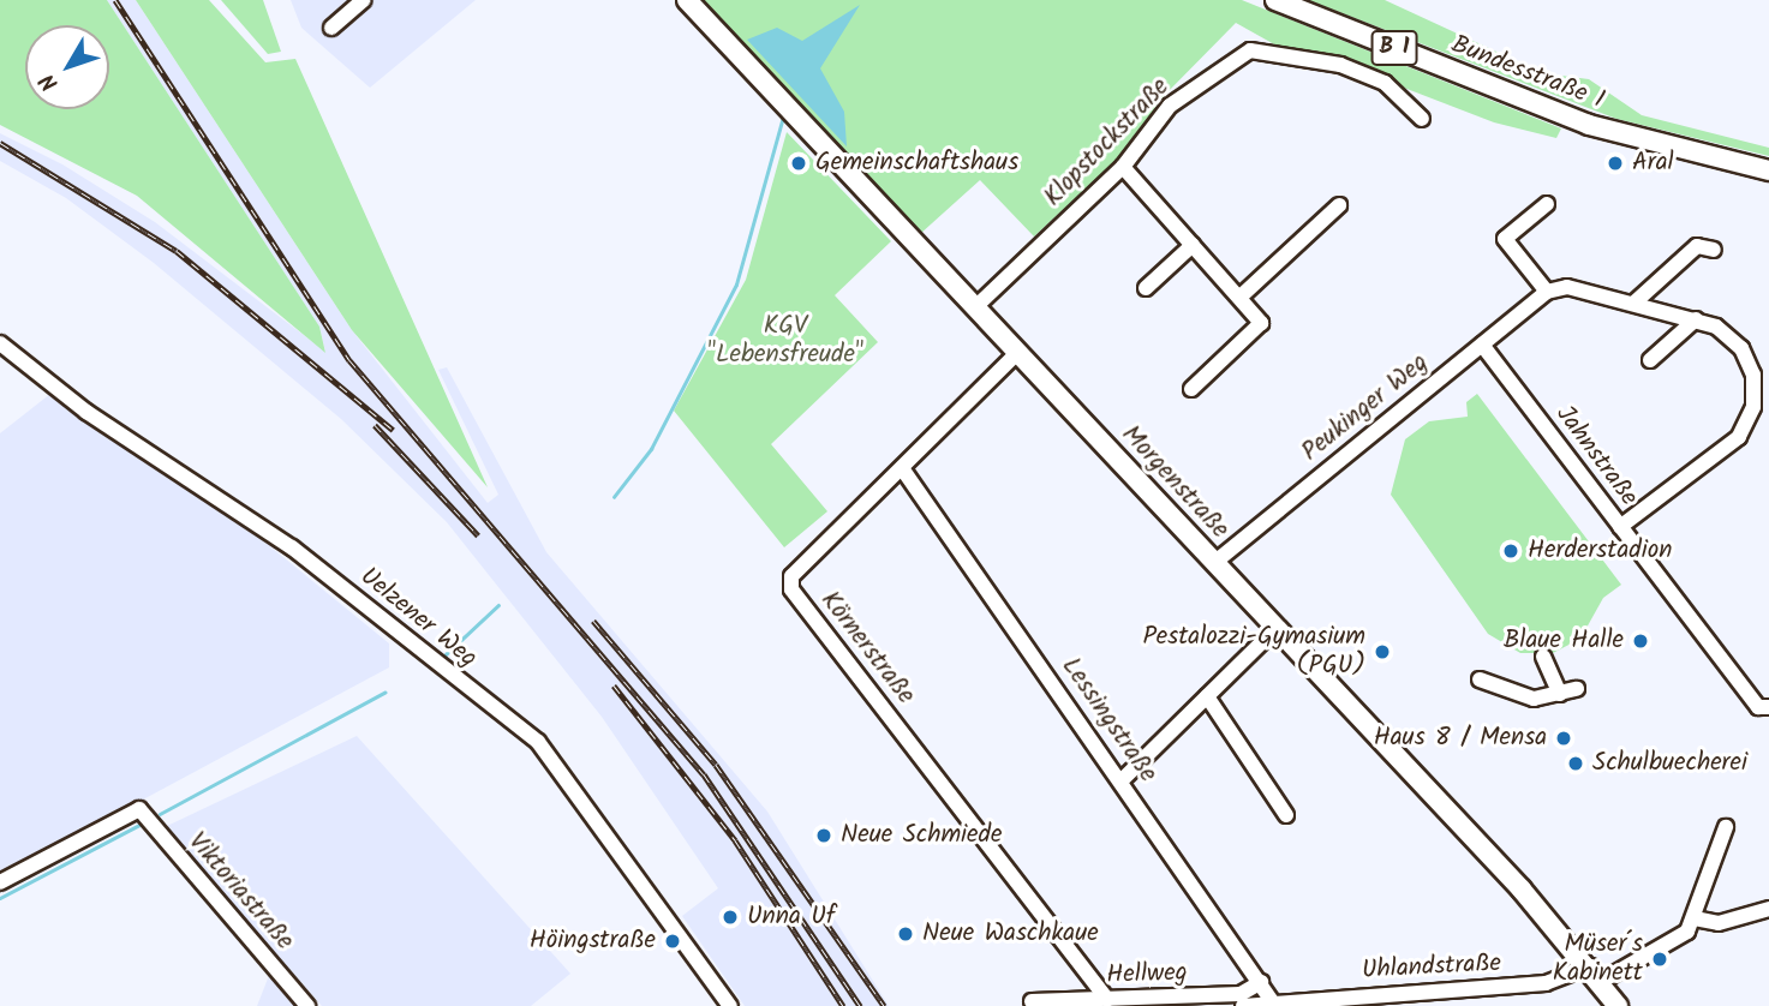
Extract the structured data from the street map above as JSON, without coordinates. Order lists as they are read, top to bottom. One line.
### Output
{"streets":{"main road":["B 1","Bundesstraße 1","Morgenstraße"],"street":["Klopstockstraße","Peukinger Weg","Jahnstraße","Uelzener Weg","Körnerstraße","Lessingstraße","Viktoriastraße","Uhlandstraße","Hellweg"]},"crossings":[["Klopstockstraße","Morgenstraße"],["Peukinger Weg","Jahnstraße"],["Peukinger Weg","Morgenstraße"],["Morgenstraße","Körnerstraße"],["Morgenstraße","Uhlandstraße"],["Körnerstraße","Lessingstraße"],["Körnerstraße","Hellweg"],["Lessingstraße","Uhlandstraße"],["Lessingstraße","Hellweg"]],"parks":["KGV \"Lebensfreude\""],"places":["Gemeinschaftshaus","Aral","Herderstadion","Blaue Halle","Pestalozzi-Gymasium (PGU)","Haus 8 / Mensa","Schulbuecherei","Neue Schmiede","Unna Uf","Neue Waschkaue","Höingstraße","Müser´s Kabinett"],"north":"bottom left"}
